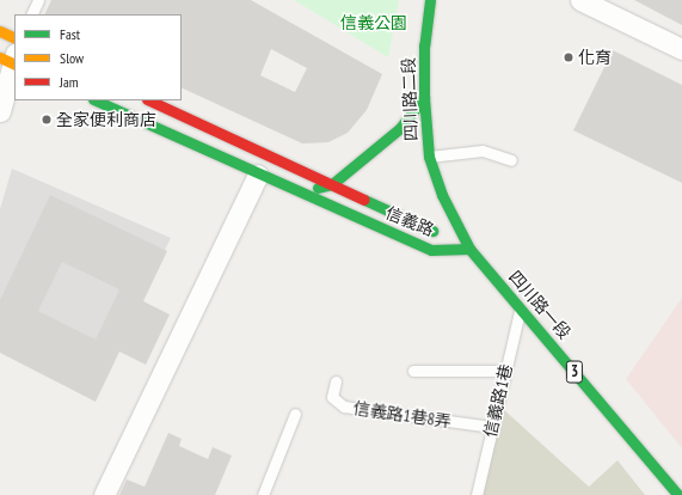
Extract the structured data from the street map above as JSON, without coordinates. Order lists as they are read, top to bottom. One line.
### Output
{"streets":{"street":["四川路二段","信義路","四川路一段","3"],"lane":["信義路1巷","信義路1巷8弄"]},"crossings":[["四川路二段","四川路一段"],["信義路","四川路一段"],["四川路一段","信義路1巷"],["信義路1巷","信義路1巷8弄"]],"parks":["信義公園"],"places":["化育","全家便利商店"],"legend":["Fast","Slow","Jam"]}
